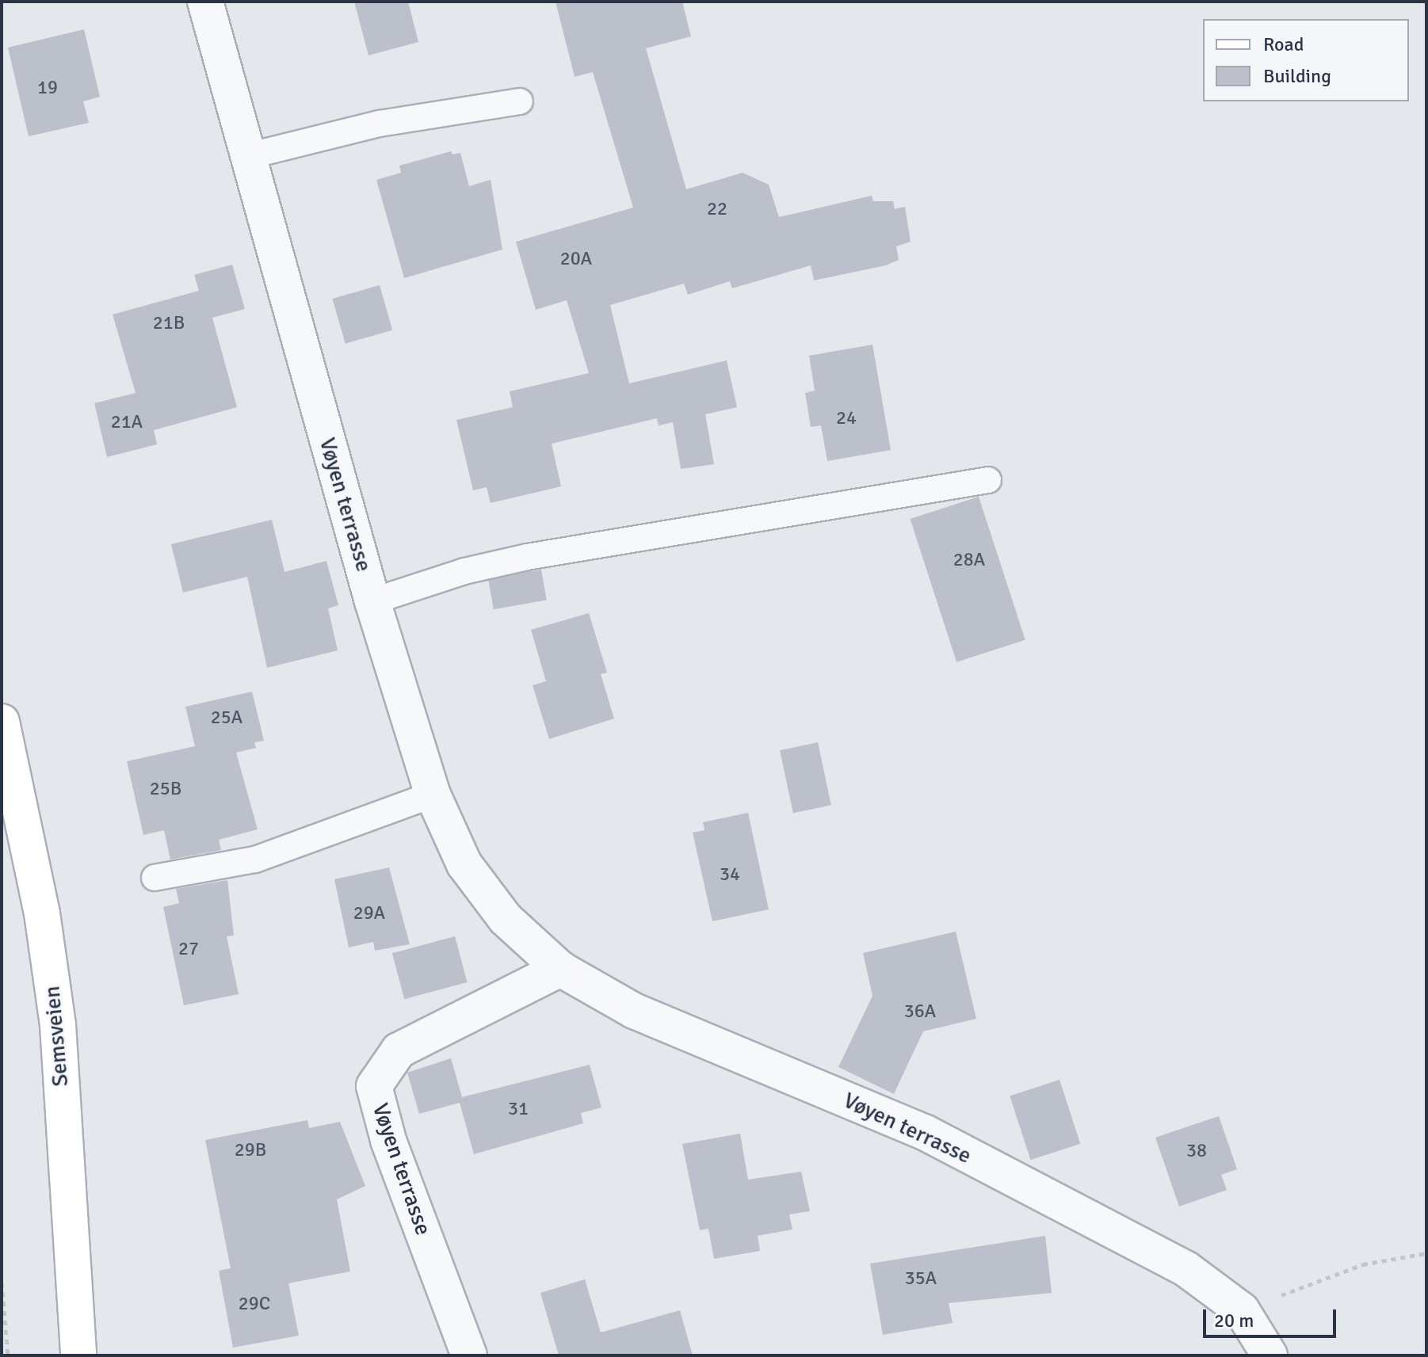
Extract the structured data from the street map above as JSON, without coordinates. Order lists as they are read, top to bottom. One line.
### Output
{"streets":{"main road":["Semsveien"],"street":["Vøyen terrasse"]},"house_numbers":["19","22","20A","21B","24","21A","28A","25A","25B","34","29A","27","36A","31","29B","38","35A","29C"],"legend":["Road","Building"],"scale_bar":"20 m"}
